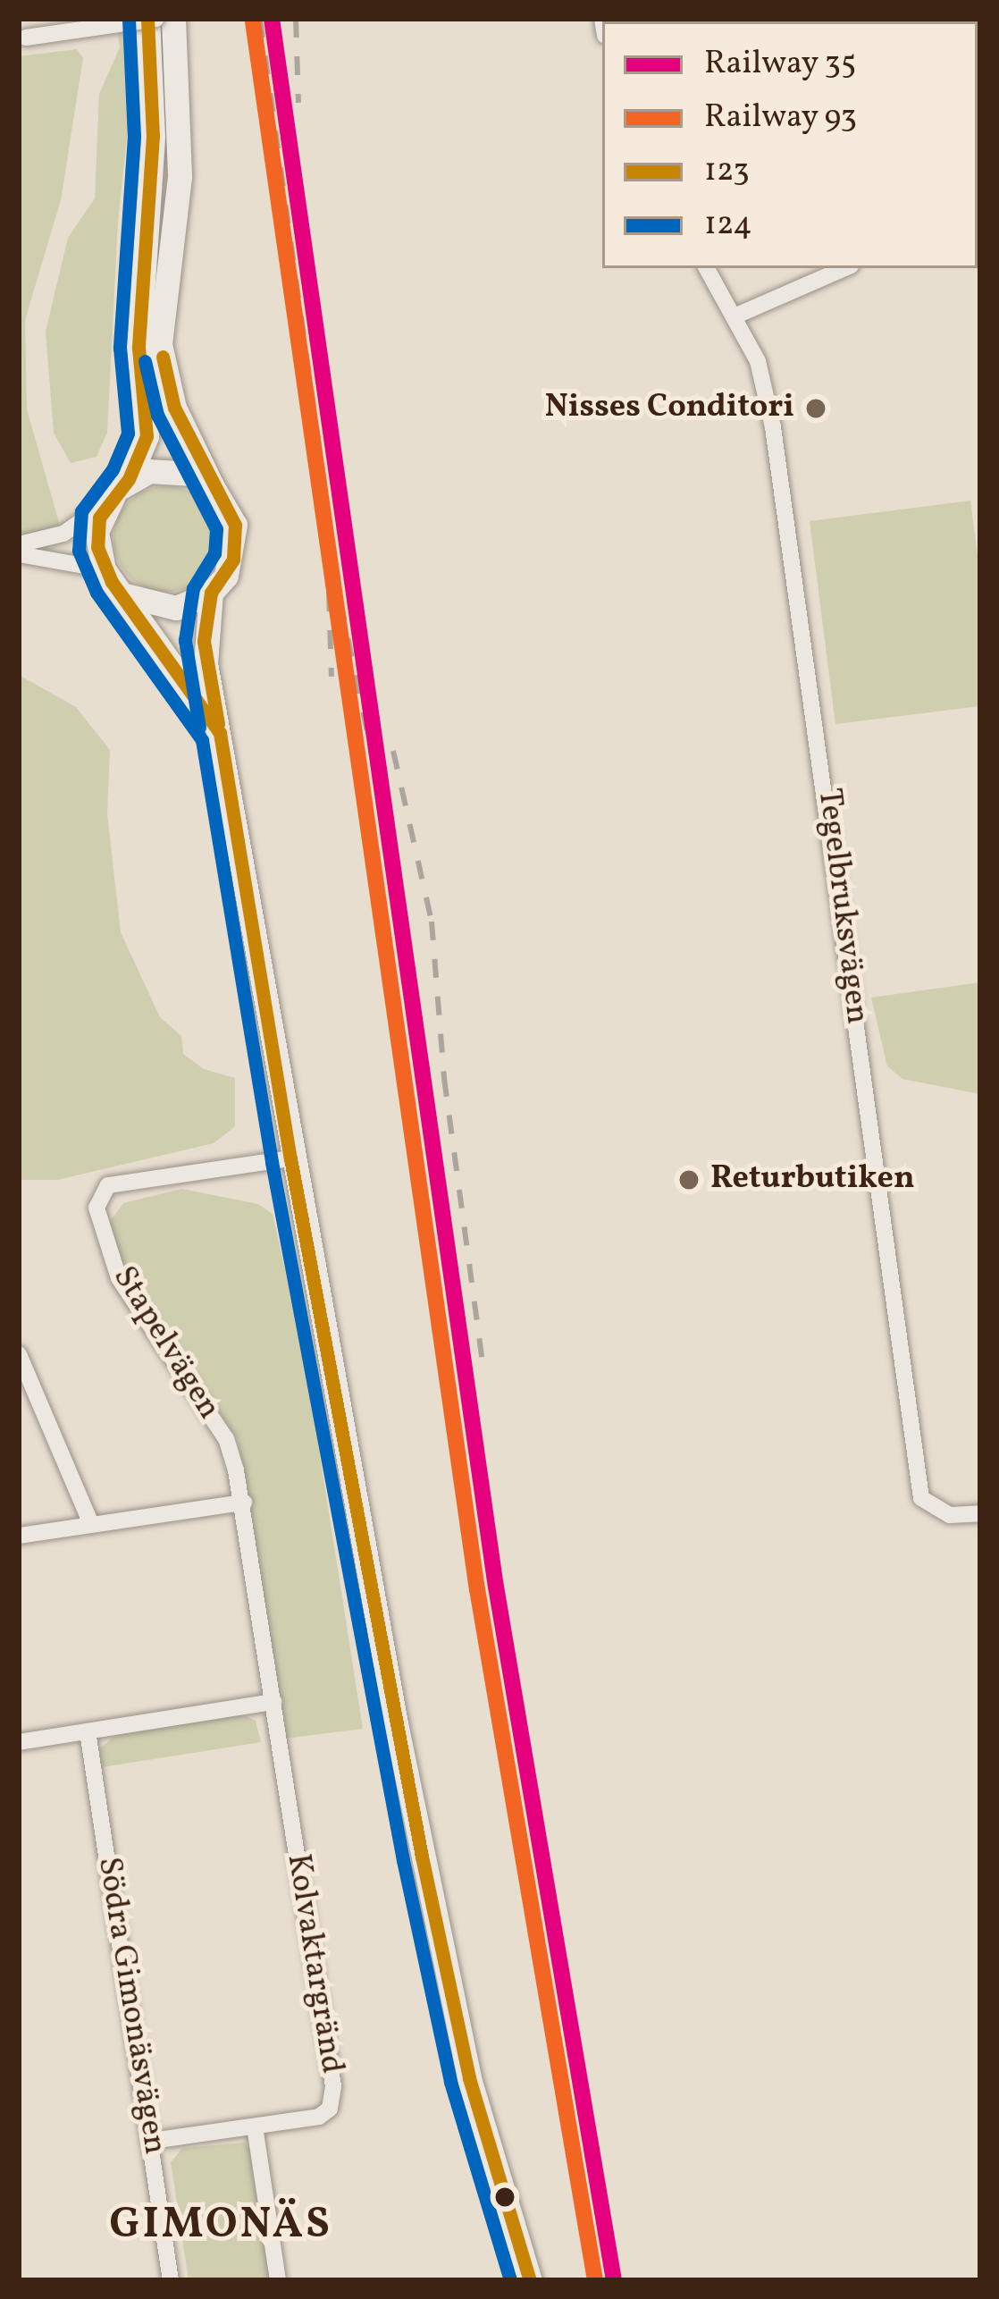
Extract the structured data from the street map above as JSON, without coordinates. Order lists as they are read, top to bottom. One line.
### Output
{"streets":{"street":["Tegelbruksvägen","Stapelvägen","Kolvaktargränd","Södra Gimonäsvägen"]},"crossings":[["Stapelvägen","Kolvaktargränd"],["Kolvaktargränd","Södra Gimonäsvägen"]],"districts":["GIMONÄS"],"places":["Nisses Conditori","Returbutiken"],"lines":["rail line 35","transit line 123","transit line 124","rail line 93"],"legend":["Railway 35","Railway 93","123","124"]}
